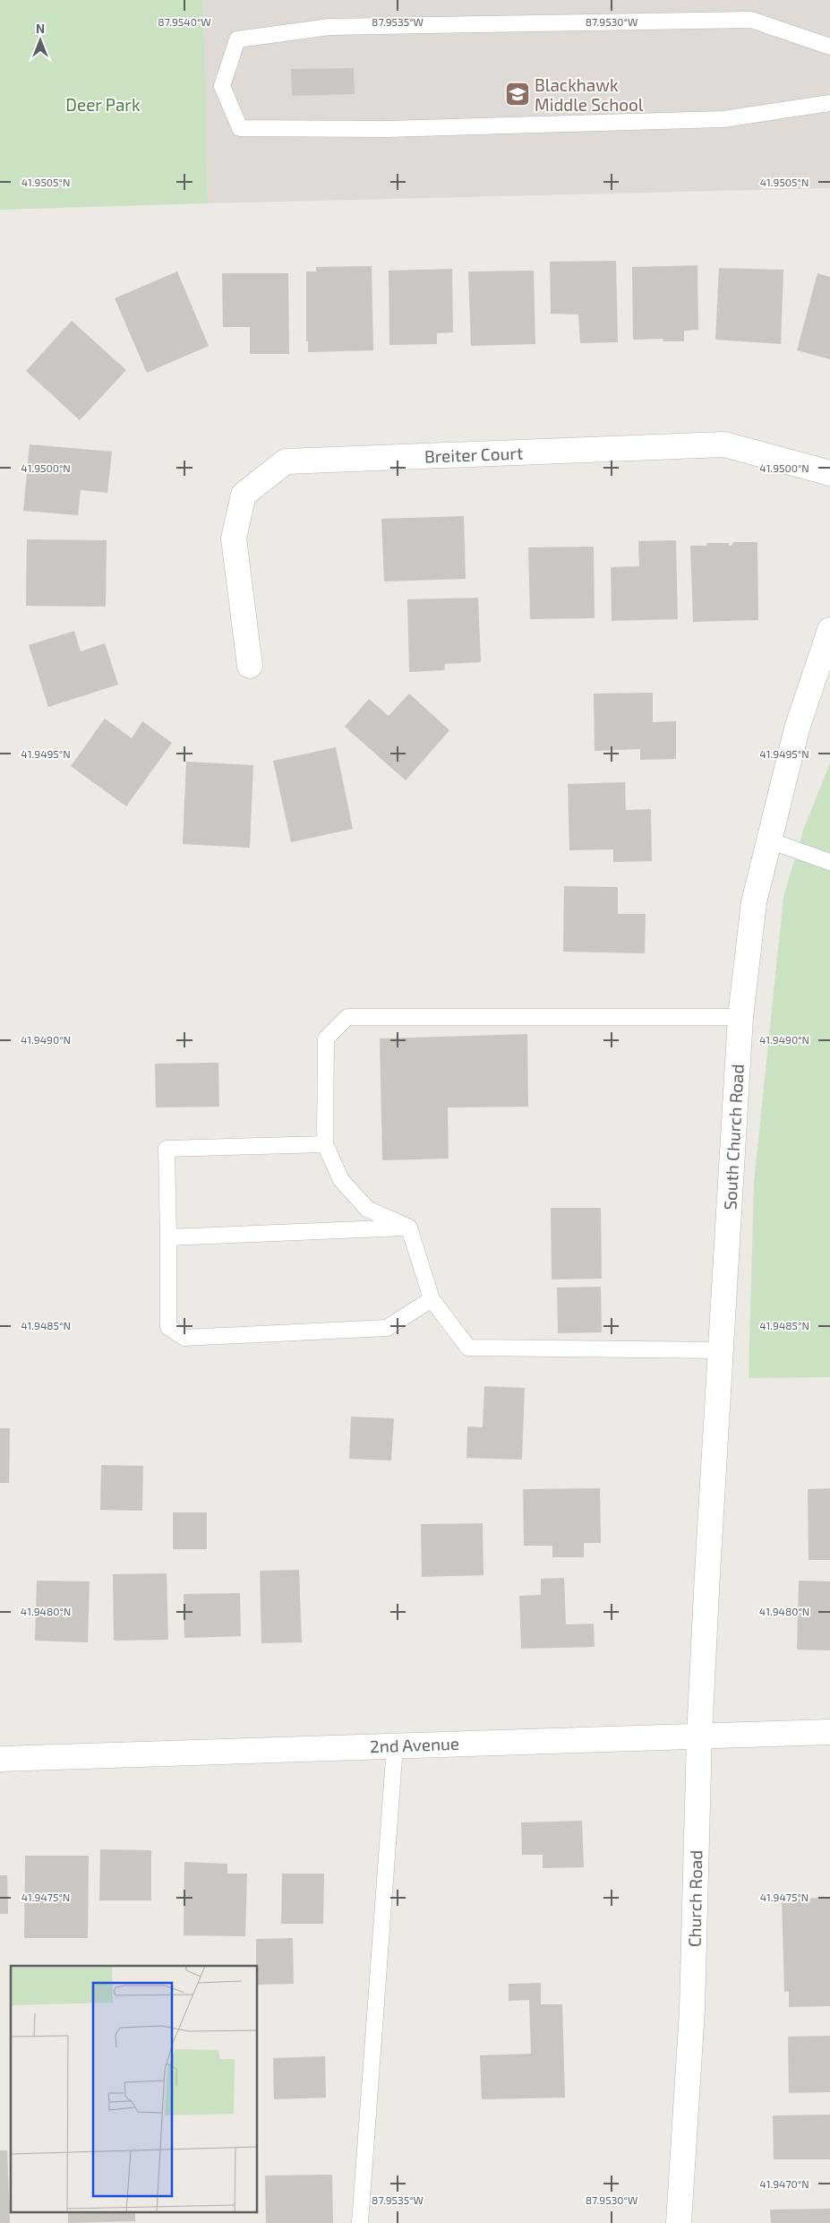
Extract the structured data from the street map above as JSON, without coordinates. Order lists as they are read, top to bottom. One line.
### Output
{"streets":{"street":["Breiter Court","South Church Road","2nd Avenue","Church Road"]},"crossings":[["South Church Road","Church Road"],["2nd Avenue","Church Road"]],"parks":["Deer Park"],"places":{"school or university":["Blackhawk Middle School"]},"north":"top","coordinates":["87.9540°W","87.9535°W","87.9530°W","41.9505°N","41.9500°N","41.9495°N","41.9490°N","41.9485°N","41.9480°N","41.9475°N","41.9470°N"]}
